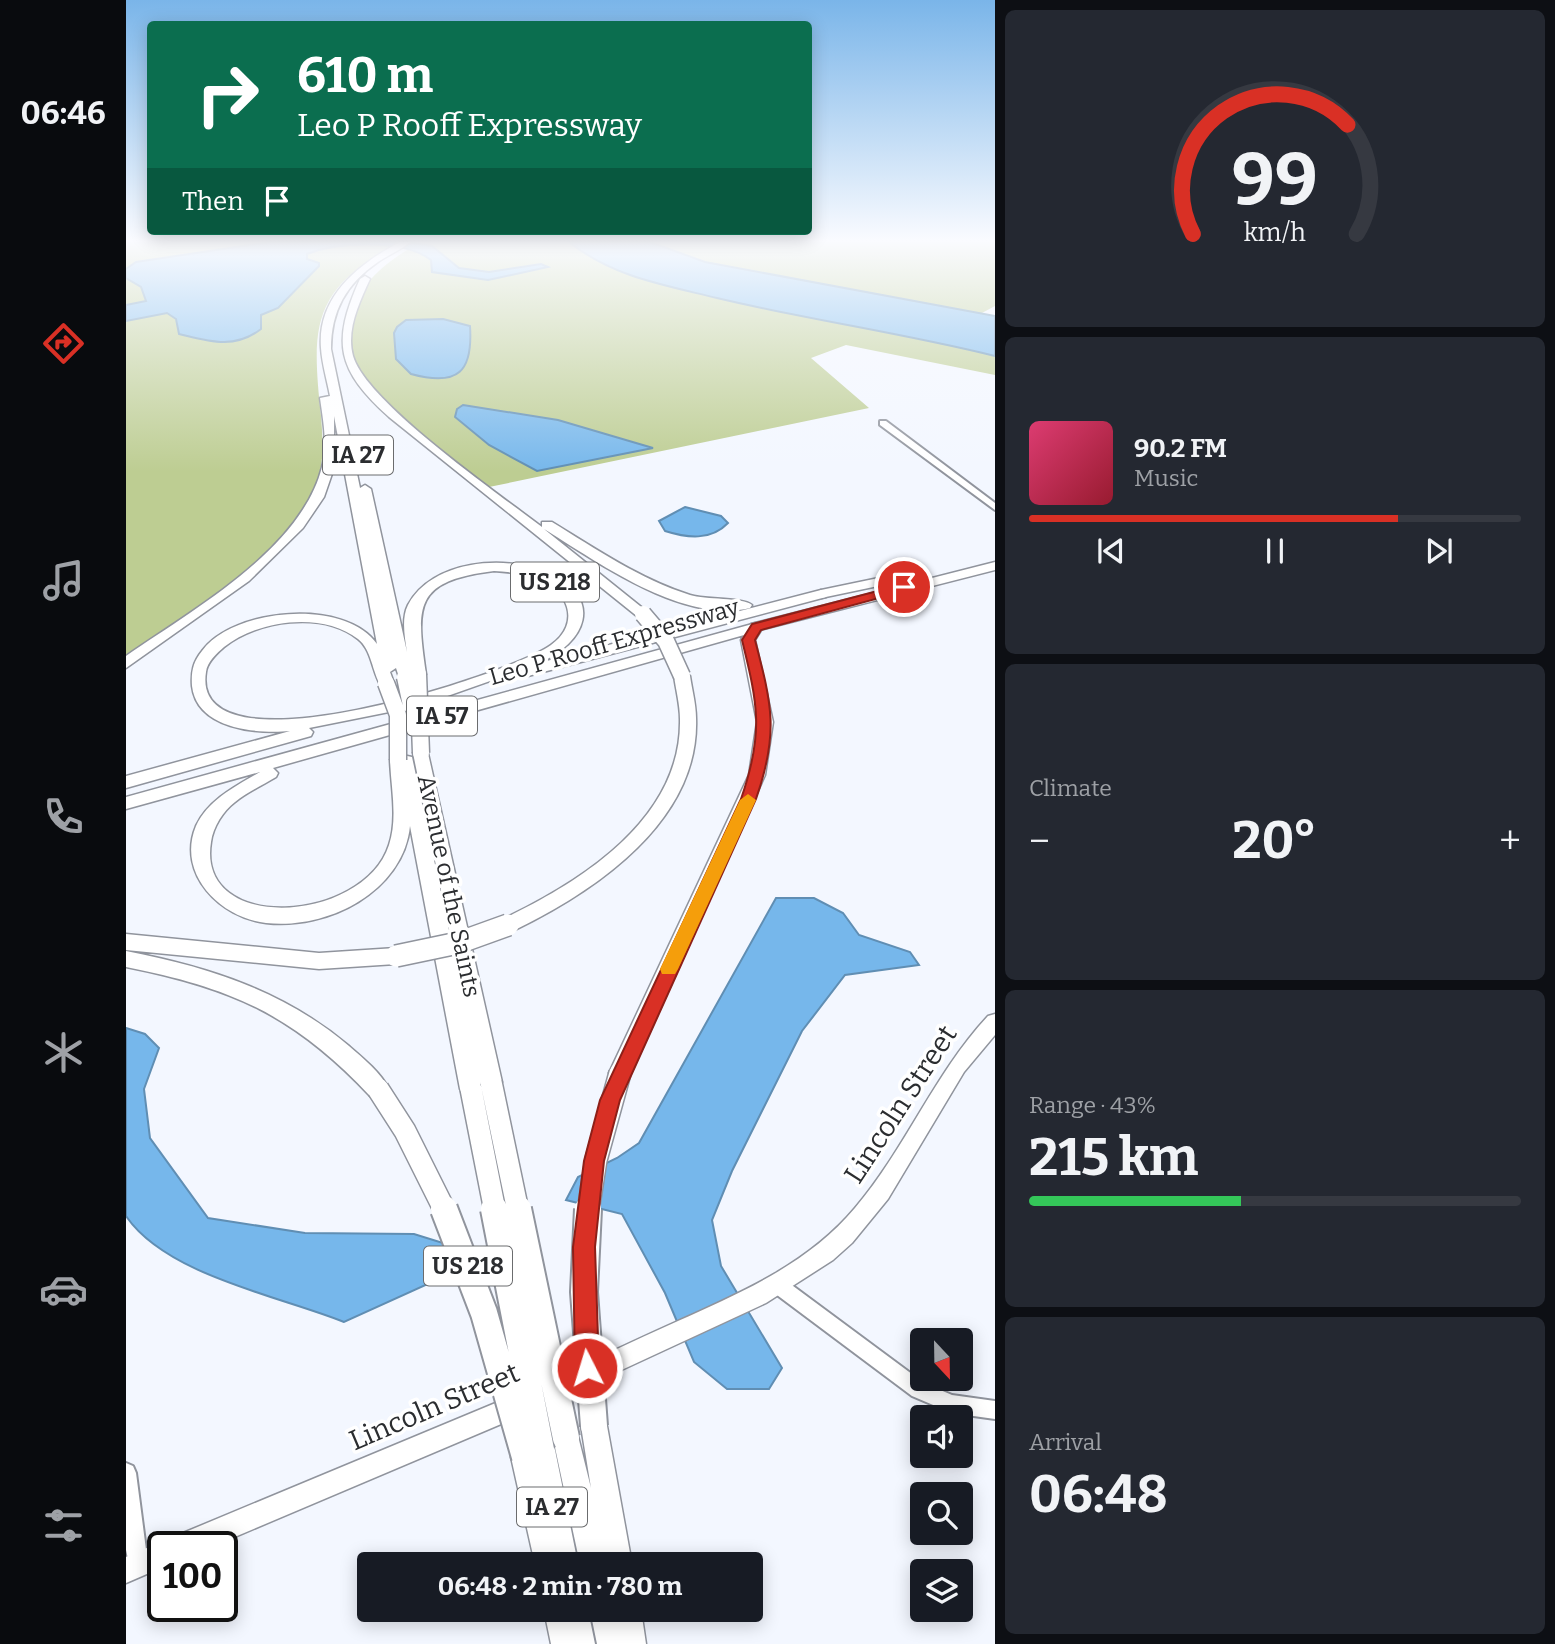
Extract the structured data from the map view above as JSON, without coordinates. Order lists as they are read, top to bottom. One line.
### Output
{"streets":{"highway":["IA 27","US 218","Leo P Rooff Expressway","IA 57","Avenue of the Saints"],"main road":["Lincoln Street"]},"crossings":[["US 218","Leo P Rooff Expressway"],["US 218","Avenue of the Saints"]],"north":"bottom","page":{"tabs":"06:46","turn":["610 m","Leo P Rooff Expressway"],"then":"Then","song":["90.2 FM","Music"],"tile":["Climate",["Range · 43%","215 km"],["Arrival","06:48"]],"heat":["−","20°","+"],"limit":"100","trip":"06:48 · 2 min · 780 m","gauge":["99","km/h"]}}
